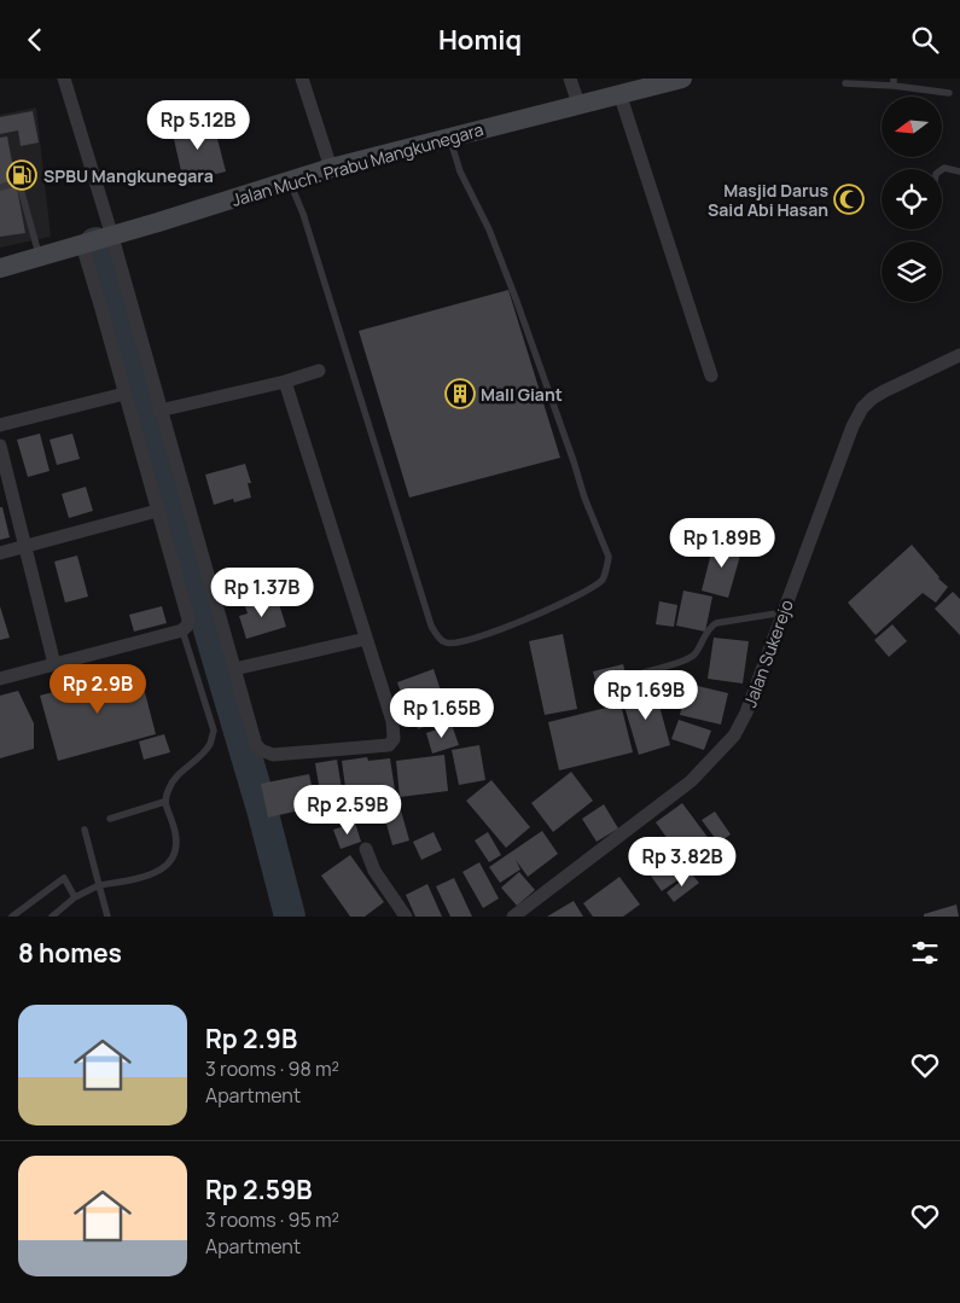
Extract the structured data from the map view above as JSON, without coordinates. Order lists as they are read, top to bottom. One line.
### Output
{"streets":{"main road":["Jalan Much. Prabu Mangkunegara"],"street":["Jalan Sukerejo"]},"places":{"fuel station":["SPBU Mangkunegara"],"mosque":["Masjid Darus Said Abi Hasan"],"building":["Mall Giant"]},"north":"left","page":{"header":"Homiq","price":["Rp 5.12B","Rp 1.89B","Rp 1.37B","Rp 2.9B","Rp 1.69B","Rp 1.65B","Rp 2.59B","Rp 3.82B"],"heading":"8 homes","list":[{"name":"Rp 2.9B","note":"3 rooms · 98 m² · Apartment"},{"name":"Rp 2.59B","note":"3 rooms · 95 m² · Apartment"}]}}
